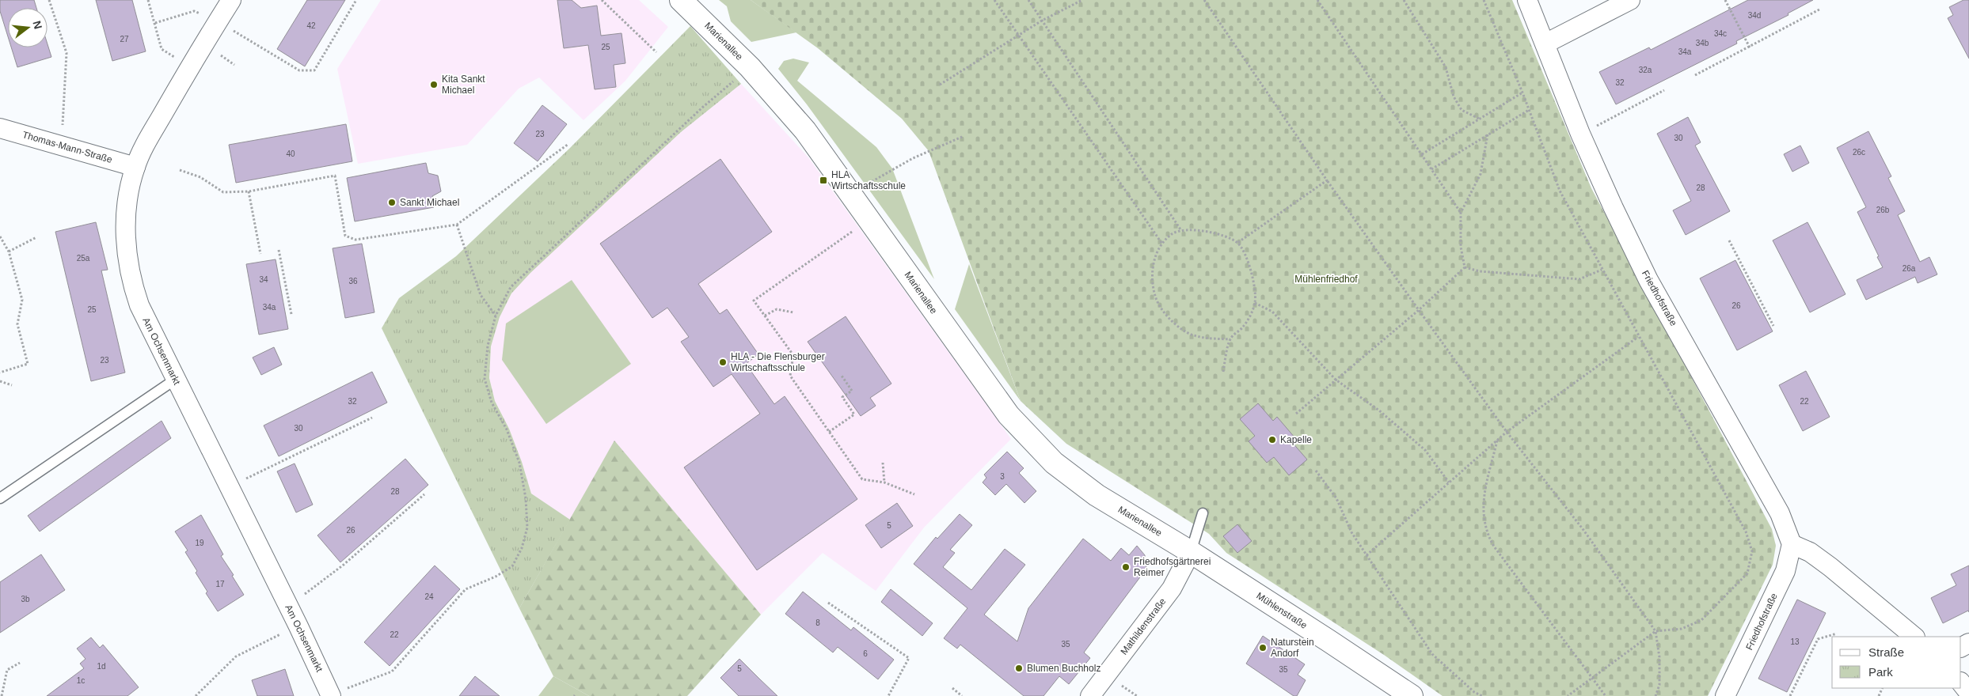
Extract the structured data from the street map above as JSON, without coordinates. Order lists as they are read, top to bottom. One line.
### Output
{"streets":{"main road":["Marienallee","Mühlenstraße"],"street":["Thomas-Mann-Straße","Friedhofstraße","Am Ochsenmarkt","Mathildenstraße"]},"crossings":[["Marienallee","Mühlenstraße"],["Marienallee","Mathildenstraße"],["Thomas-Mann-Straße","Am Ochsenmarkt"],["Mühlenstraße","Mathildenstraße"]],"parks":["Mühlenfriedhof"],"places":{"other":["Kita Sankt Michael","Sankt Michael","HLA - Die Flensburger Wirtschaftsschule","Kapelle","Friedhofsgärtnerei Reimer","Naturstein Andorf","Blumen Buchholz"],"transit":["HLA Wirtschaftsschule"]},"house_numbers":["34d","42","34c","27","34b","25","34a","32a","32","23","30","26c","40","28","26b","25a","26a","34","36","26","34a","25","23","32","22","30","3","28","5","26","19","17","24","3b","8","22","13","35","6","1d","5","35","1c"],"legend":["Straße","Park"],"north":"right"}
